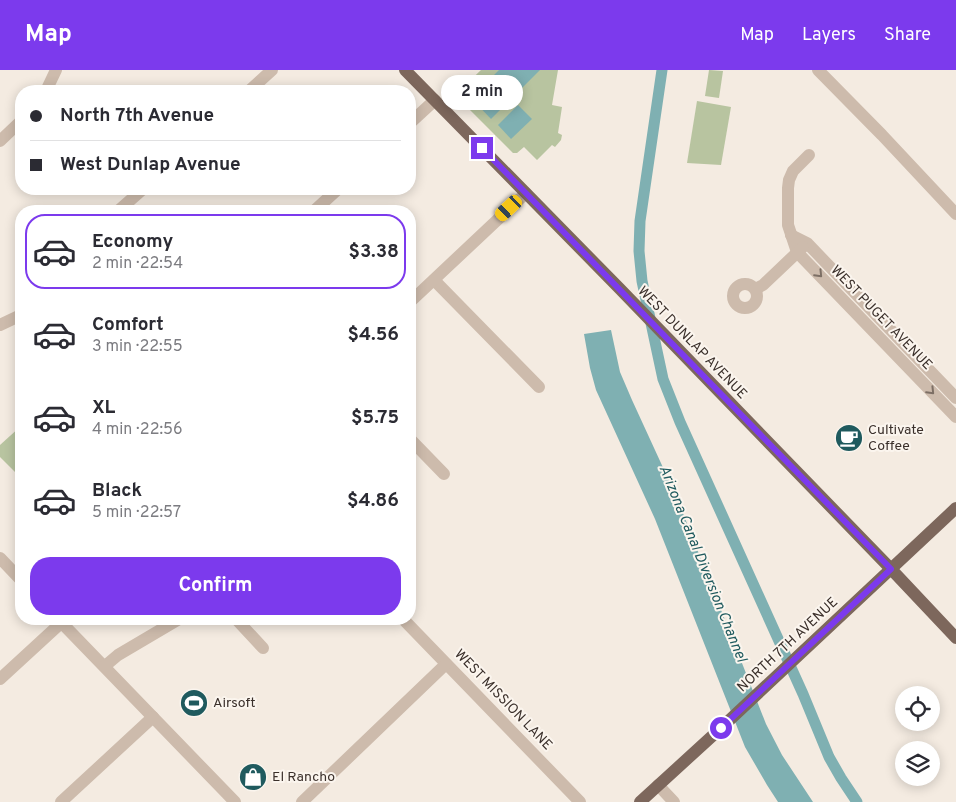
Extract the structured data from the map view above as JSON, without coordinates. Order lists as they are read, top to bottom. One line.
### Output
{"streets":{"main road":["WEST DUNLAP AVENUE","NORTH 7TH AVENUE"],"street":["WEST PUGET AVENUE","WEST MISSION LANE"]},"crossings":[["WEST DUNLAP AVENUE","NORTH 7TH AVENUE"]],"water":["Arizona Canal Diversion Channel"],"places":{"cafe":["Cultivate Coffee"],"sports":["Airsoft"],"shop":["El Rancho"]},"page":{"header":"Map","nav":["Map","Layers","Share"],"bubble":"2 min","banner":["North 7th Avenue","West Dunlap Avenue"],"list":[{"name":"Economy","note":"2 min · 22:54","value":"$3.38"},{"name":"Comfort","note":"3 min · 22:55","value":"$4.56"},{"name":"XL","note":"4 min · 22:56","value":"$5.75"},{"name":"Black","note":"5 min · 22:57","value":"$4.86"}],"buttons":"Confirm"}}
